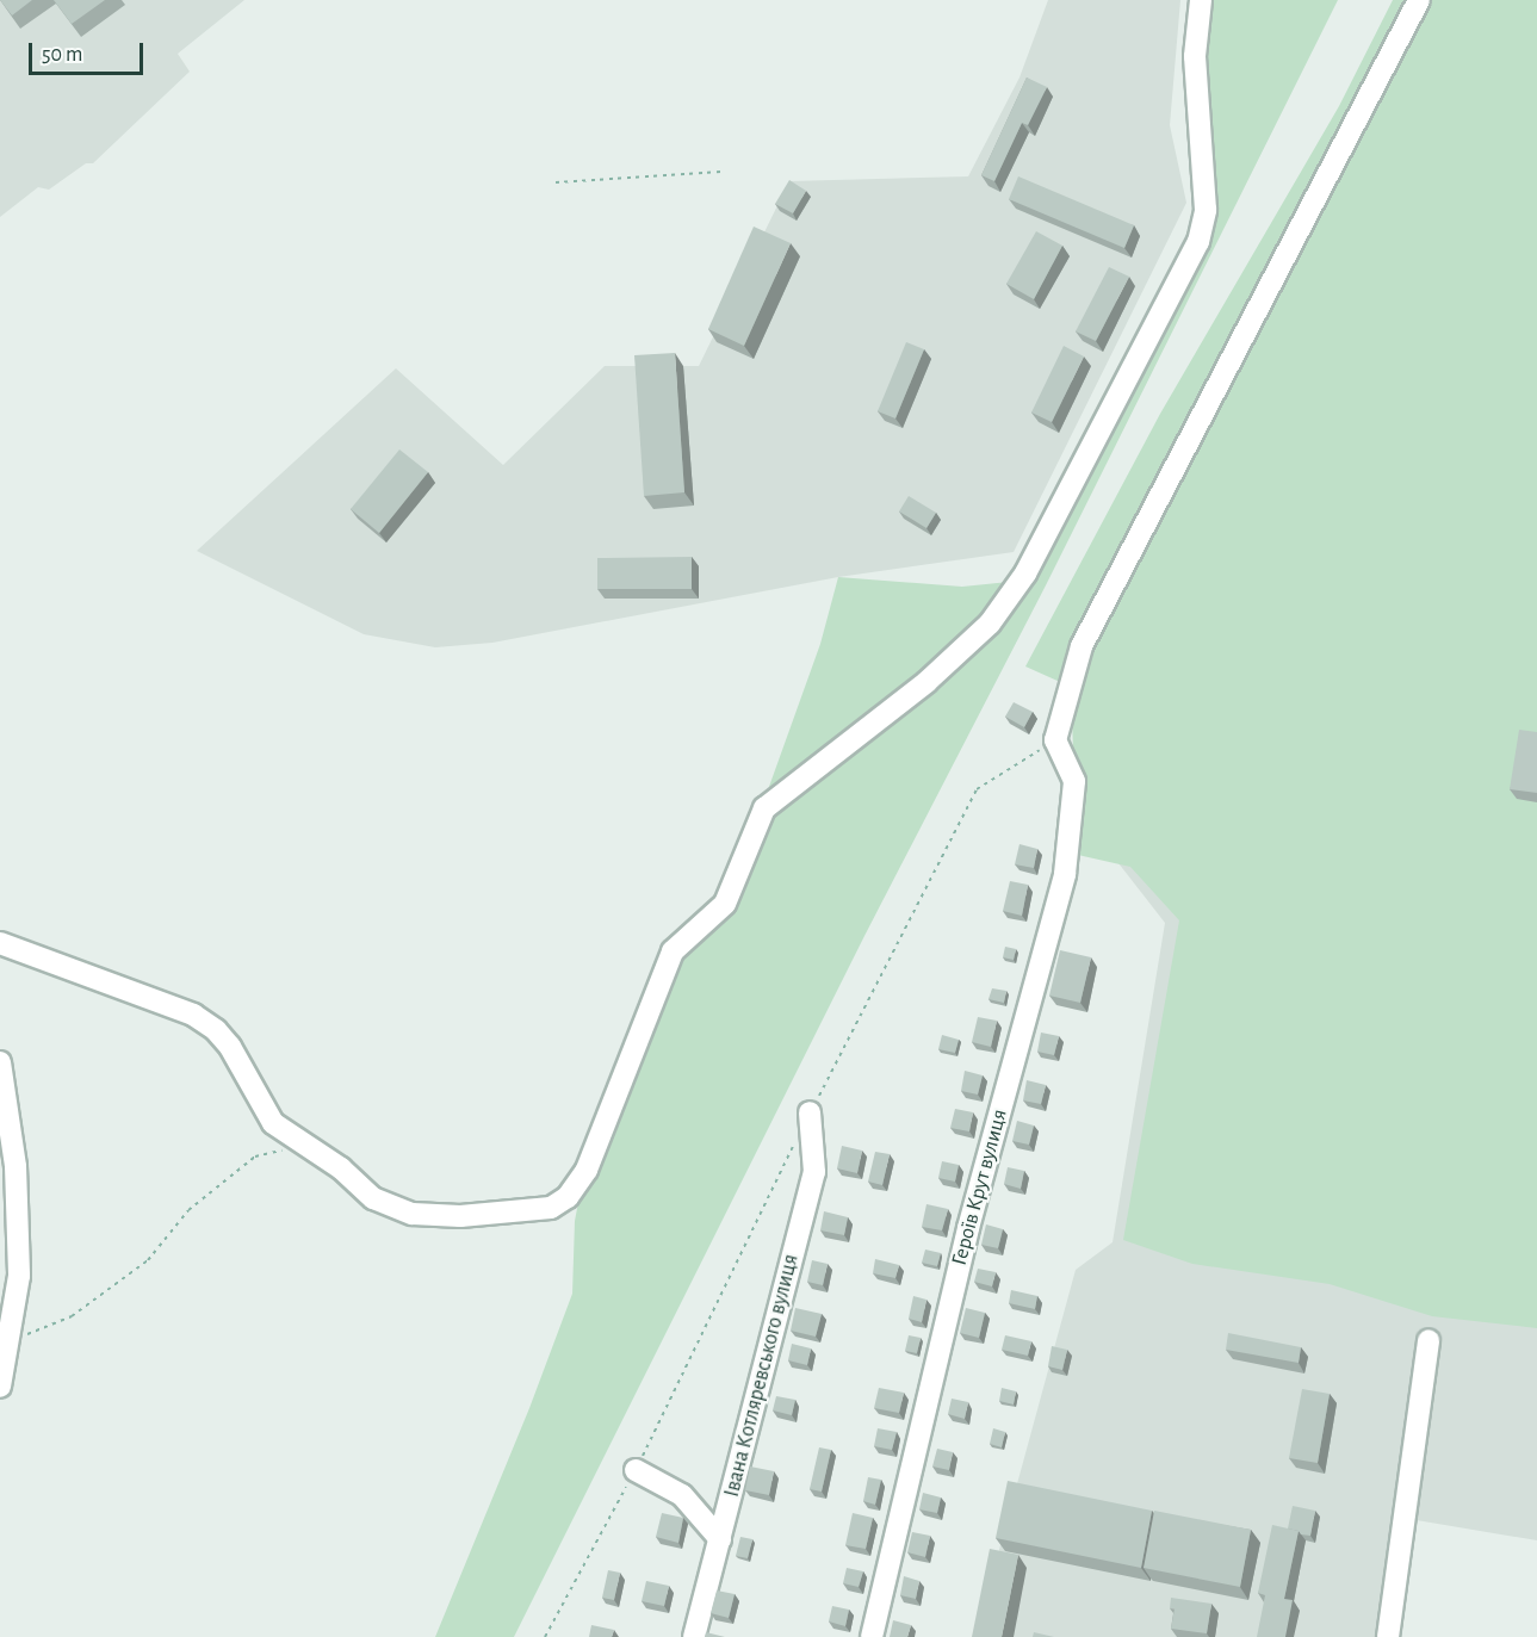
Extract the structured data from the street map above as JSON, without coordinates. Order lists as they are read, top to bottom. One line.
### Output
{"streets":{"street":["Героїв Крут вулиця","Івана Котляревського вулиця"]},"scale_bar":"50 m"}
